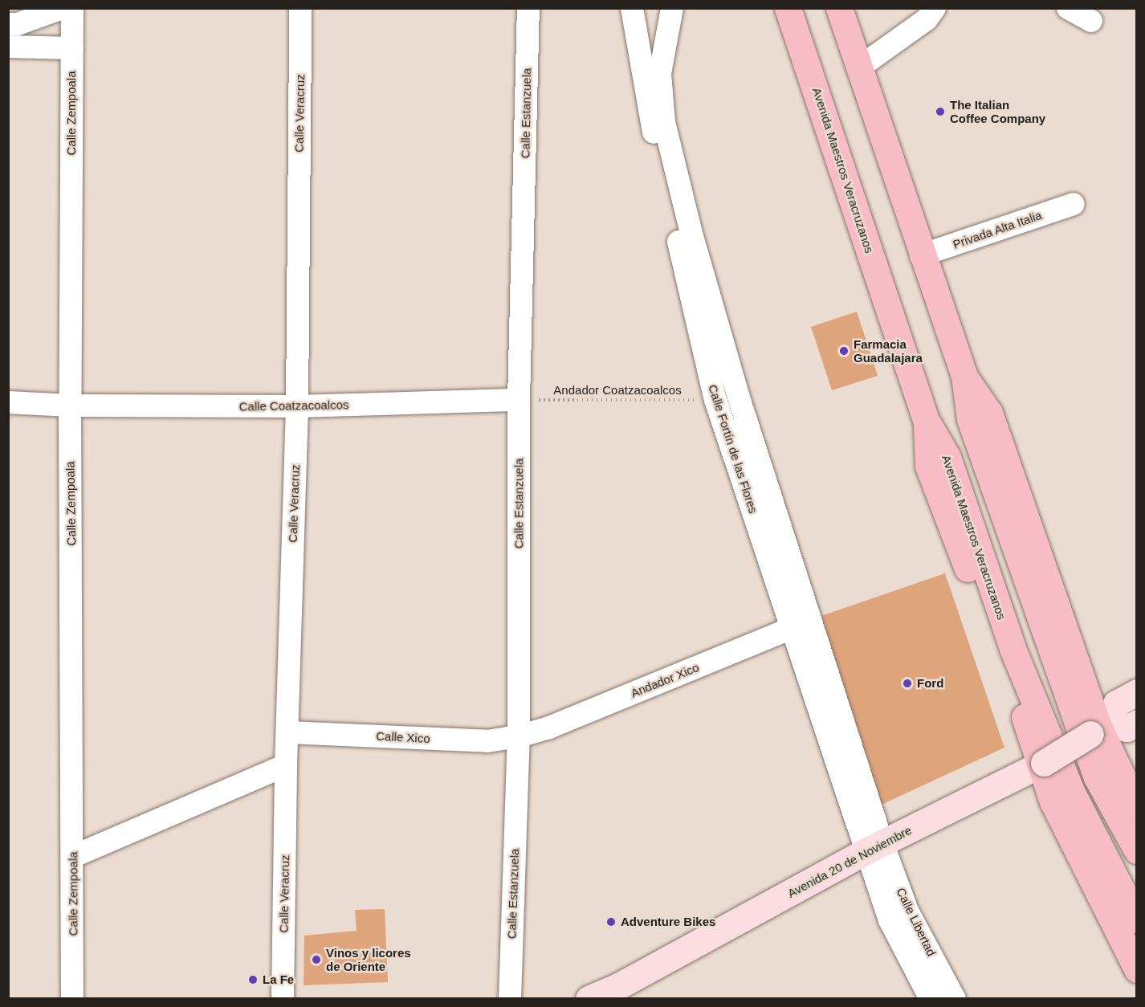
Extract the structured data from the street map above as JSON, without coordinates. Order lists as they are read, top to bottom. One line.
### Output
{"streets":{"main road":["Avenida Maestros Veracruzanos","Avenida 20 de Noviembre"],"street":["Calle Zempoala","Calle Veracruz","Calle Estanzuela","Privada Alta Italia","Calle Coatzacoalcos","Calle Fortín de las Flores","Andador Xico","Calle Xico","Calle Libertad"],"path":["Andador Coatzacoalcos"]},"crossings":[["Calle Zempoala","Calle Coatzacoalcos"],["Calle Veracruz","Calle Coatzacoalcos"],["Calle Veracruz","Calle Xico"],["Calle Estanzuela","Andador Coatzacoalcos"],["Calle Estanzuela","Calle Coatzacoalcos"],["Calle Estanzuela","Andador Xico"],["Calle Estanzuela","Calle Xico"],["Andador Coatzacoalcos","Calle Coatzacoalcos"],["Andador Coatzacoalcos","Calle Fortín de las Flores"],["Calle Fortín de las Flores","Andador Xico"],["Calle Fortín de las Flores","Avenida 20 de Noviembre"],["Calle Fortín de las Flores","Calle Libertad"],["Andador Xico","Calle Xico"],["Avenida 20 de Noviembre","Calle Libertad"]],"places":["The Italian Coffee Company","Farmacia Guadalajara","Ford","Adventure Bikes","Vinos y licores de Oriente","La Fe"]}
